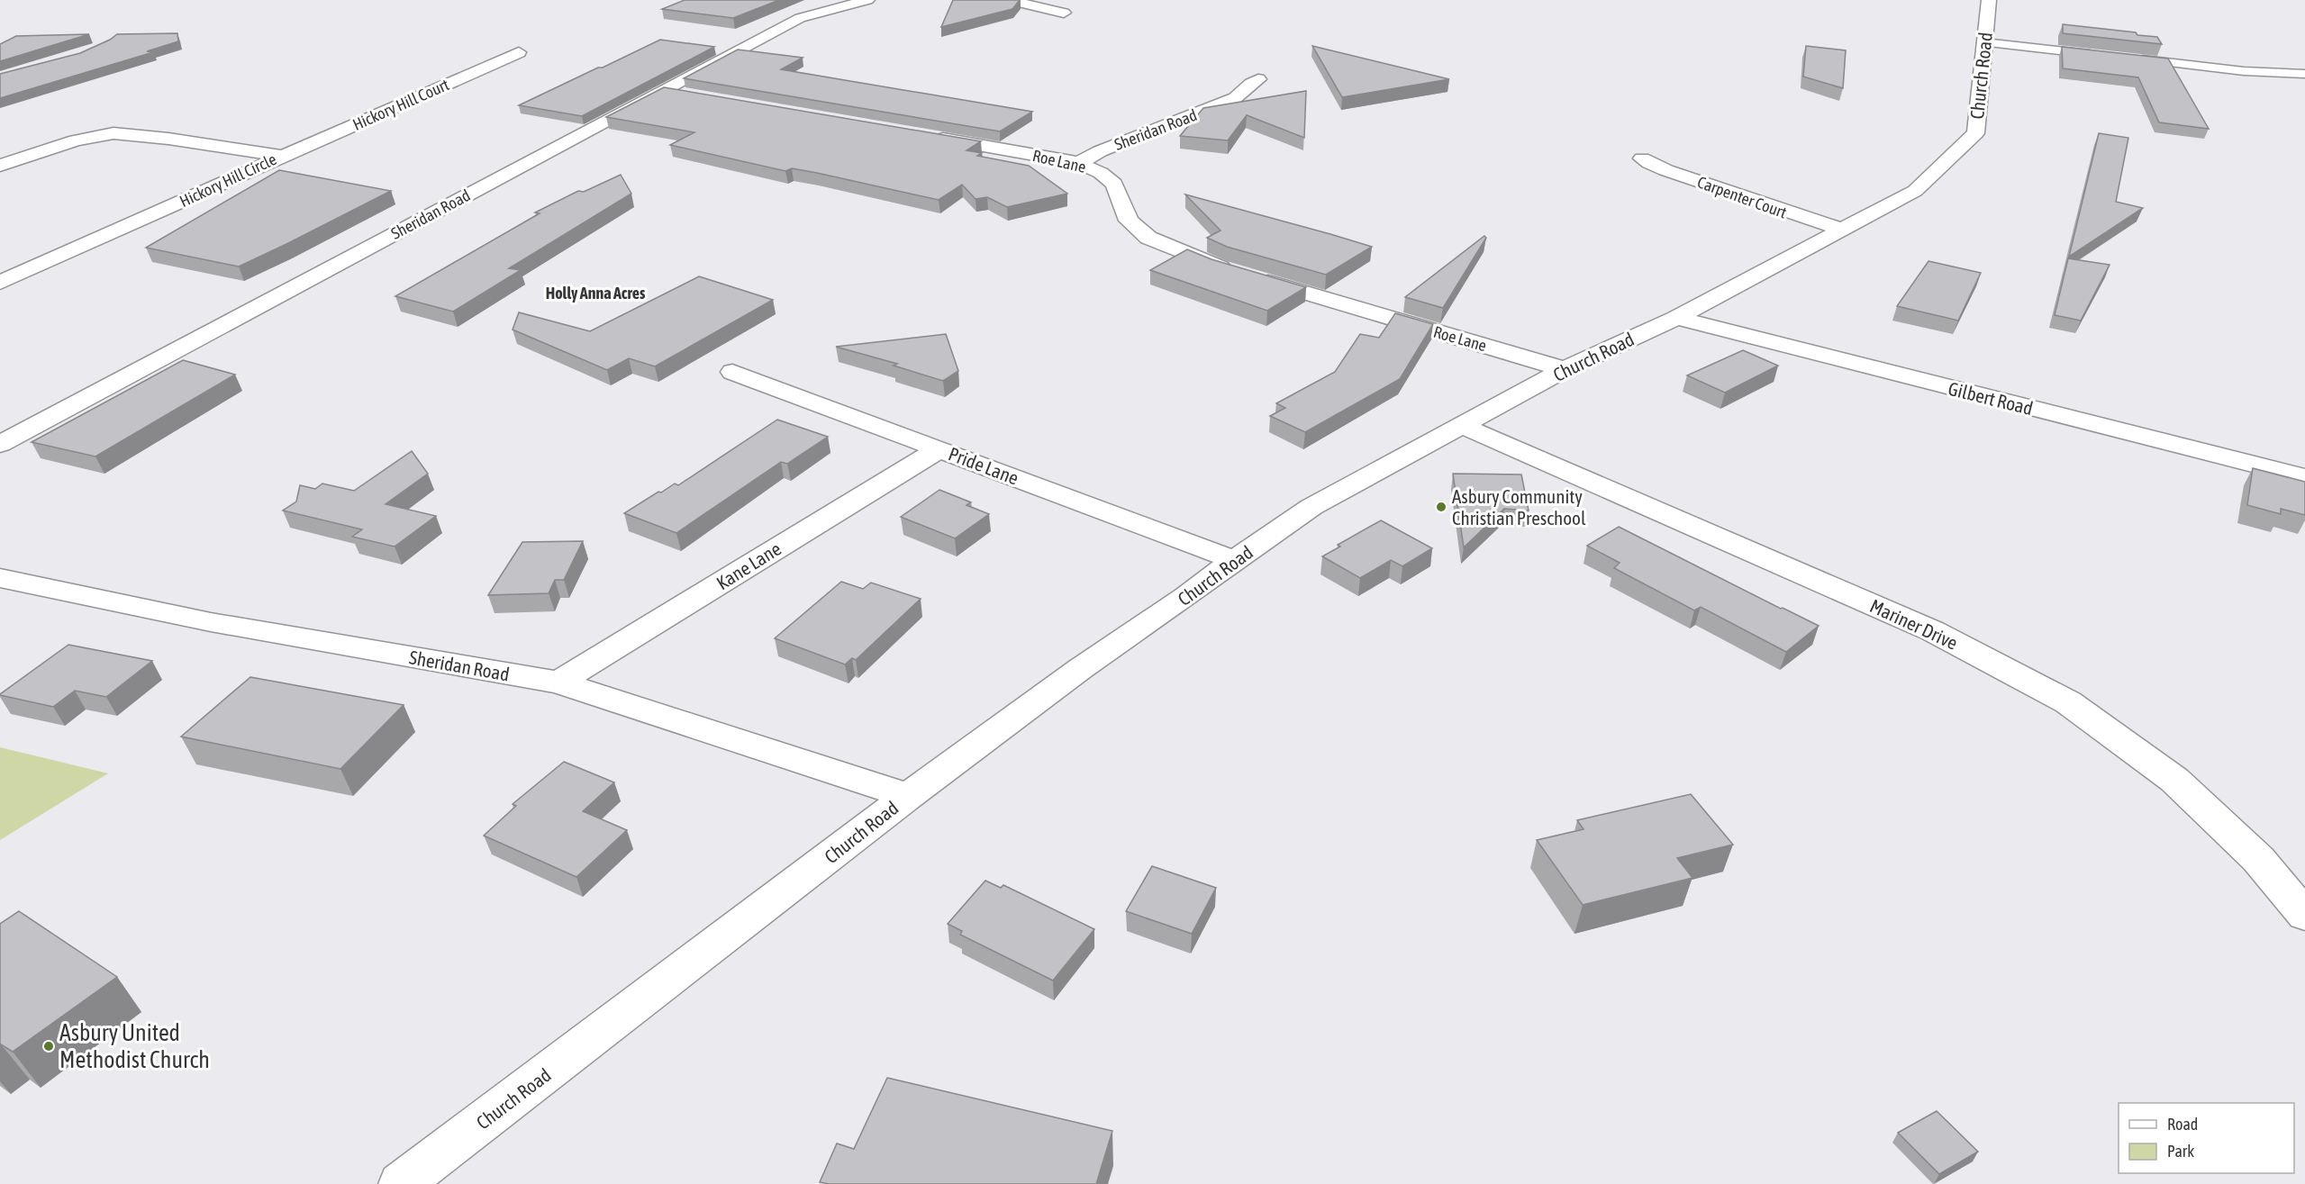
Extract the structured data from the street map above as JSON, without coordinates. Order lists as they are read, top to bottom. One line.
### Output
{"streets":{"street":["Church Road","Hickory Hill Court","Sheridan Road","Roe Lane","Hickory Hill Circle","Carpenter Court","Gilbert Road","Pride Lane","Kane Lane","Mariner Drive"]},"crossings":[["Church Road","Sheridan Road"],["Church Road","Roe Lane"],["Church Road","Carpenter Court"],["Church Road","Gilbert Road"],["Church Road","Pride Lane"],["Church Road","Mariner Drive"],["Hickory Hill Court","Hickory Hill Circle"],["Sheridan Road","Roe Lane"],["Sheridan Road","Kane Lane"],["Pride Lane","Kane Lane"]],"districts":["Holly Anna Acres"],"places":["Asbury Community Christian Preschool","Asbury United Methodist Church"],"legend":["Road","Park"]}
